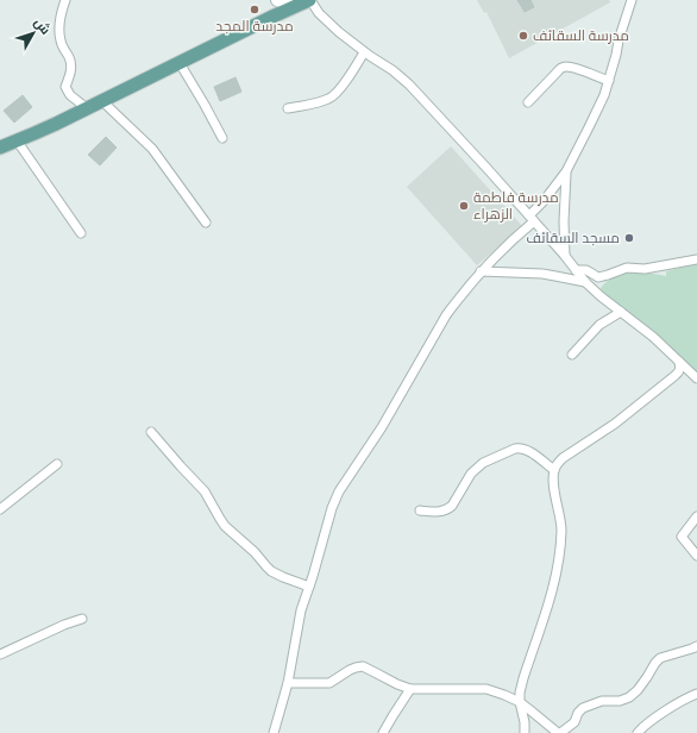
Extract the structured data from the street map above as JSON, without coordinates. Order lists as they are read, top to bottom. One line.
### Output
{"places":["مدرسة المجد","مدرسة السقائف","مدرسة فاطمة الزهراء","مسجد السقائف"],"north":"top right"}
